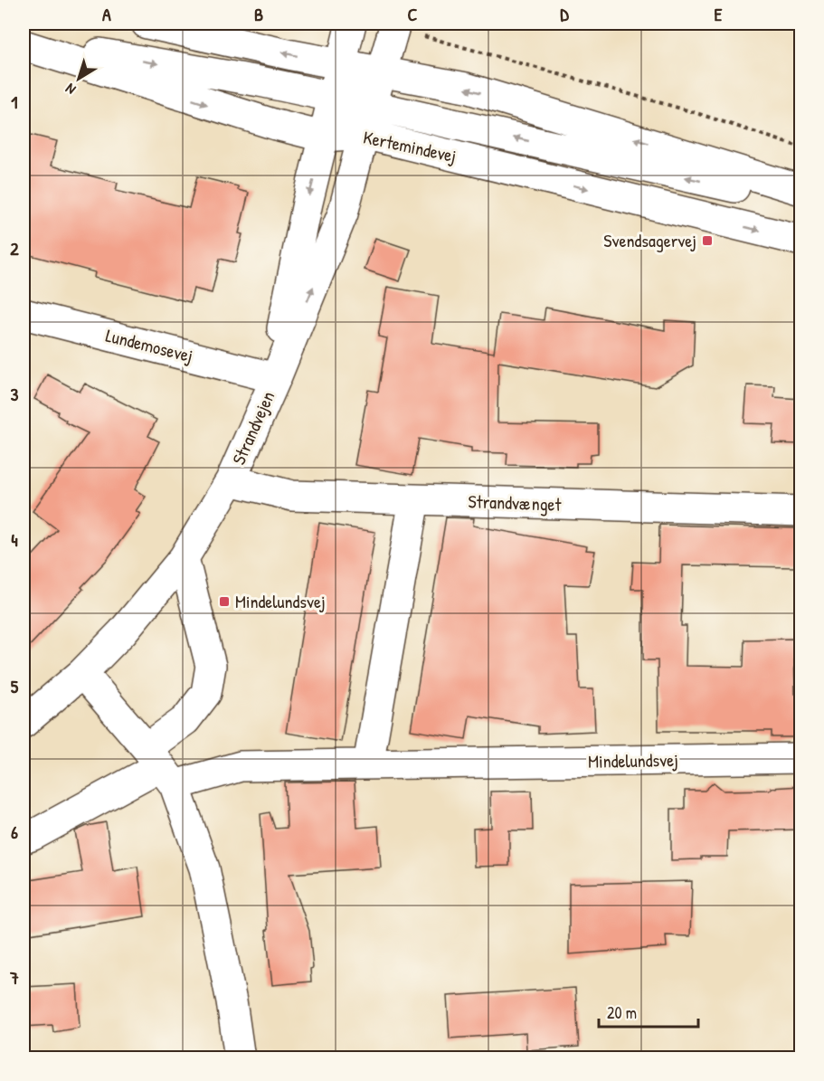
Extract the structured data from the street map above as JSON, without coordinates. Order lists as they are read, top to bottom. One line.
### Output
{"streets":{"street":["Kertemindevej","Lundemosevej","Strandvejen","Strandvænget","Mindelundsvej"]},"crossings":[["Kertemindevej","Strandvejen"],["Lundemosevej","Strandvejen"],["Strandvejen","Strandvænget"]],"places":{"transit":["Svendsagervej","Mindelundsvej"]},"scale_bar":"20 m","north":"bottom left","grid":{"columns":["A","B","C","D","E"],"rows":["1","2","3","4","5","6","7"]}}
